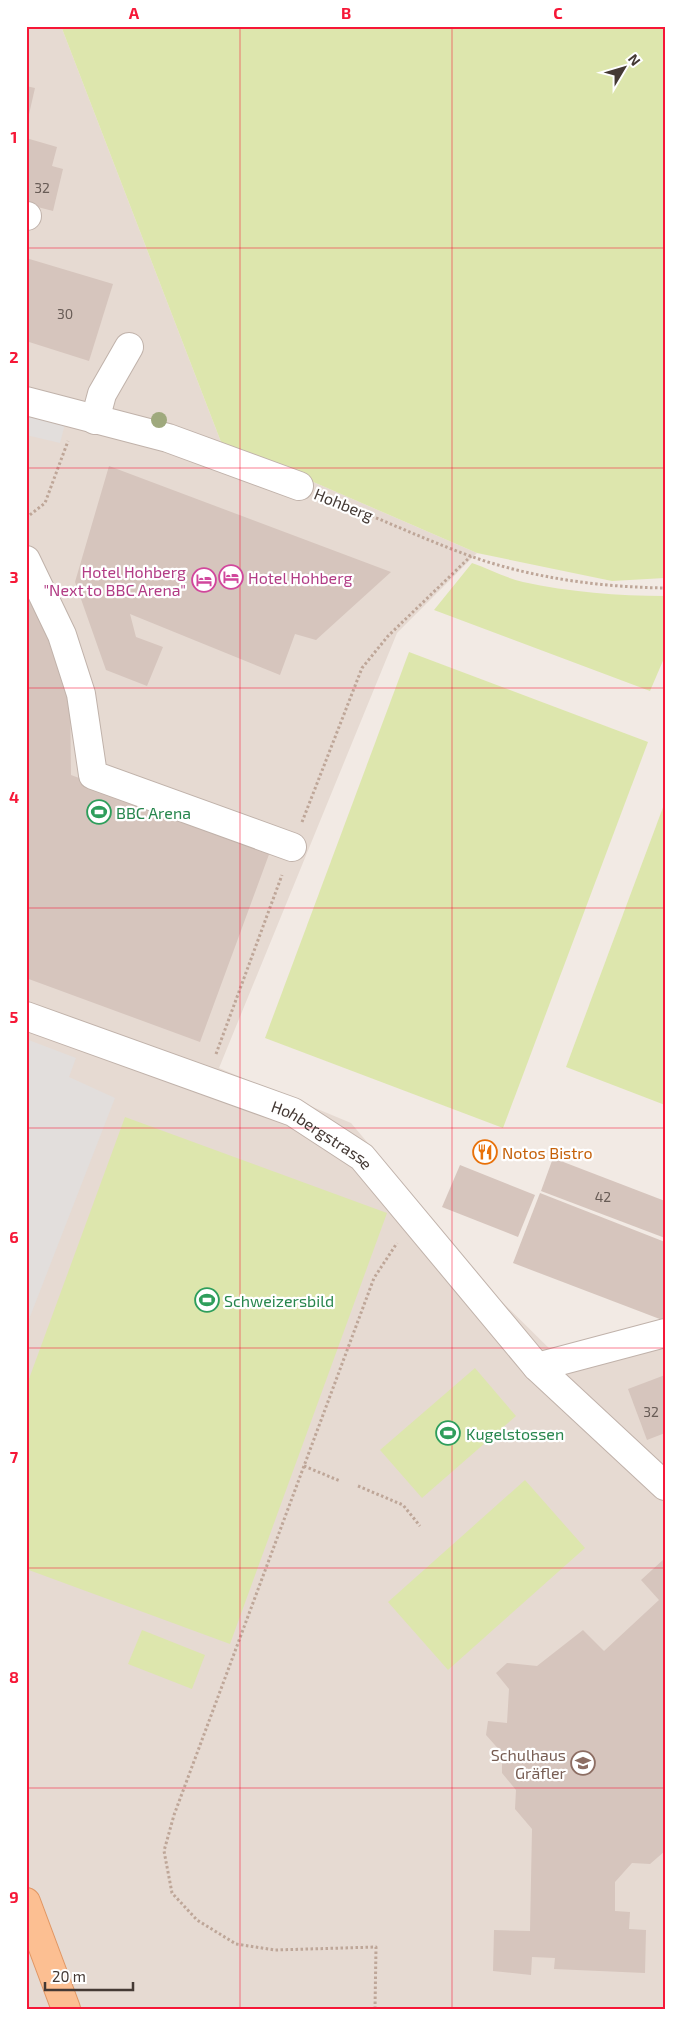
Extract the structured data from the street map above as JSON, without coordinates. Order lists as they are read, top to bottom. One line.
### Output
{"streets":{"street":["Hohberg","Hohbergstrasse"]},"places":{"hotel":["Hotel Hohberg","Hotel Hohberg \"Next to BBC Arena\""],"sports":["BBC Arena","Schweizersbild","Kugelstossen"],"restaurant":["Notos Bistro"],"school or university":["Schulhaus Gräfler"]},"house_numbers":["32","30","42","32"],"scale_bar":"20 m","north":"top right","grid":{"columns":["A","B","C"],"rows":["1","2","3","4","5","6","7","8","9"]}}
